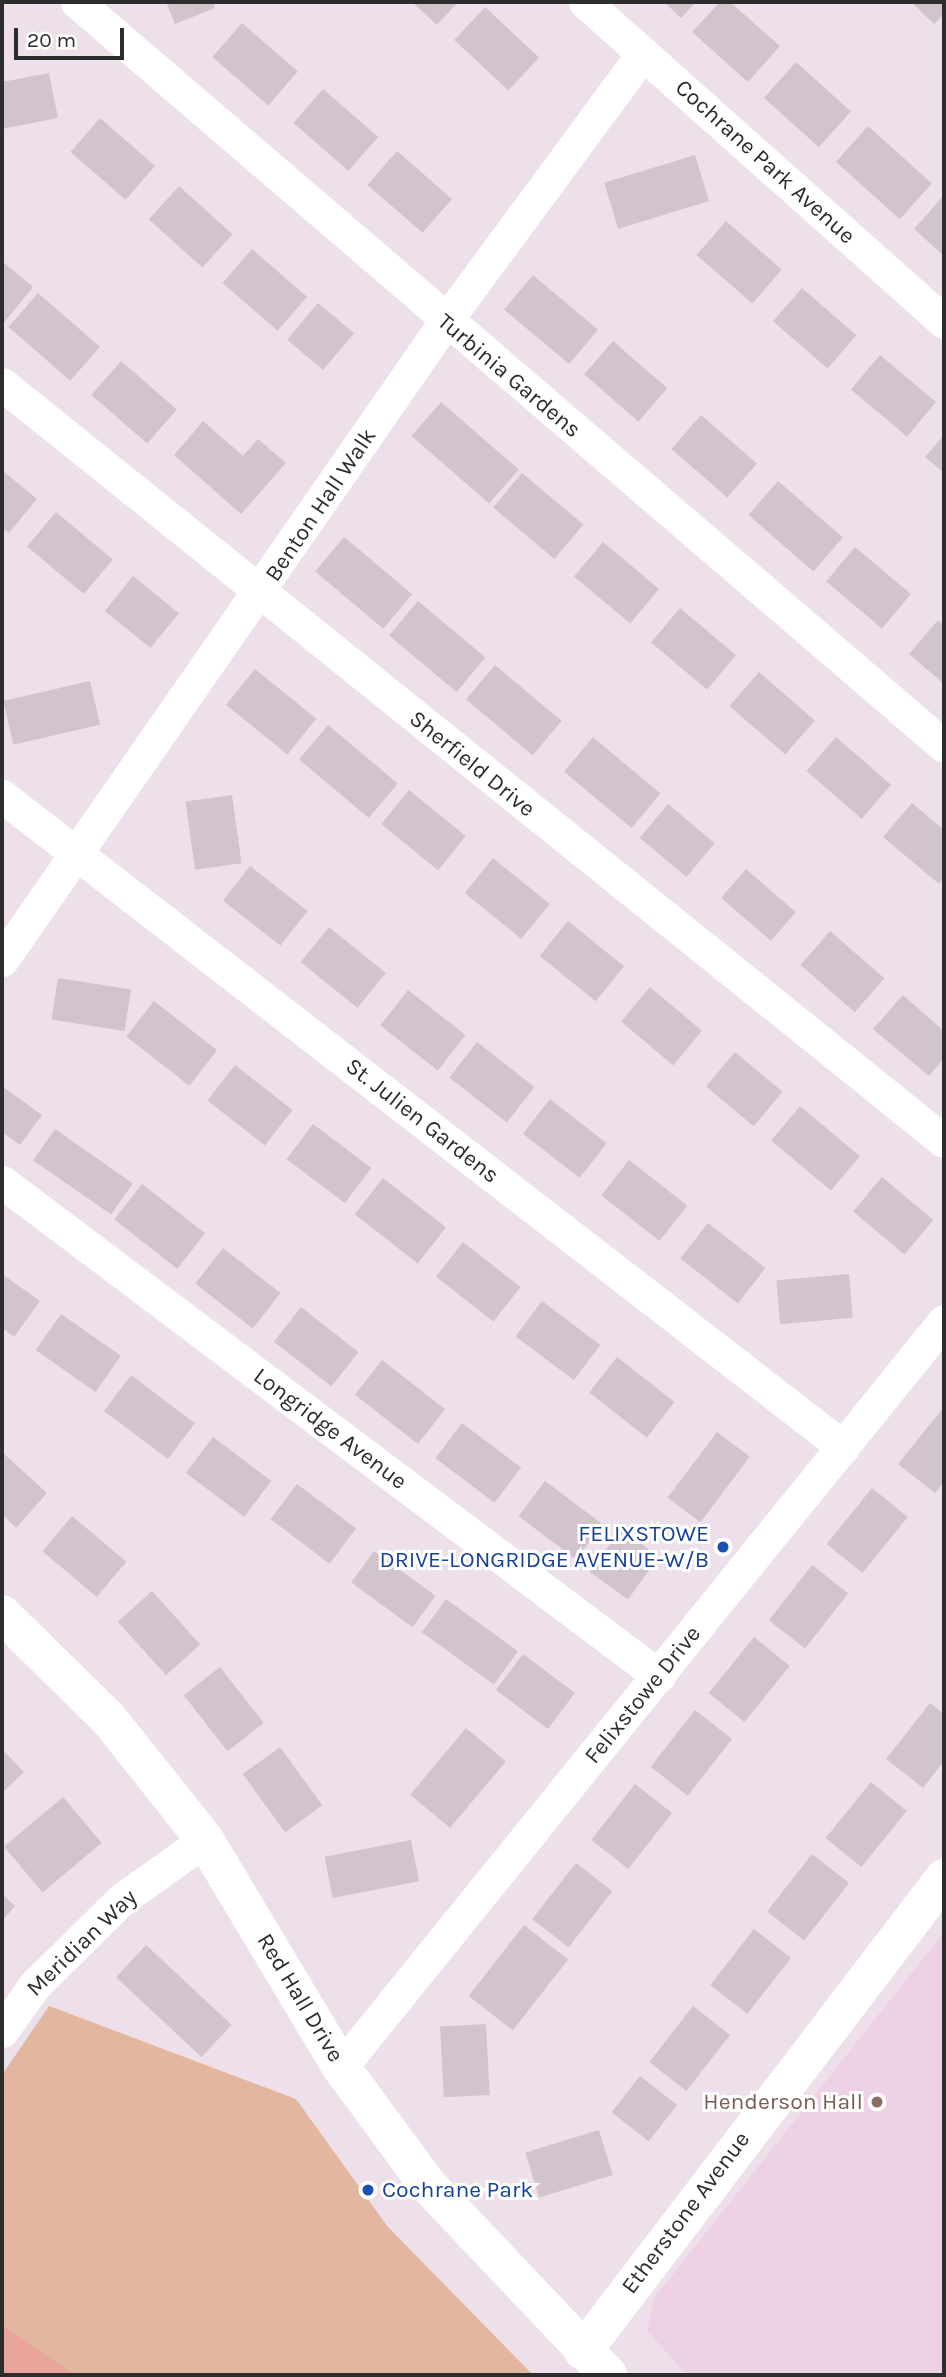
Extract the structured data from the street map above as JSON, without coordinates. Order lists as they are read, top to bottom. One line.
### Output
{"streets":{"street":["Cochrane Park Avenue","Turbinia Gardens","Benton Hall Walk","Sherfield Drive","St. Julien Gardens","Longridge Avenue","Felixstowe Drive","Meridian Way","Red Hall Drive","Etherstone Avenue"]},"crossings":[["Cochrane Park Avenue","Benton Hall Walk"],["Turbinia Gardens","Benton Hall Walk"],["Benton Hall Walk","Sherfield Drive"],["Benton Hall Walk","St. Julien Gardens"],["St. Julien Gardens","Felixstowe Drive"],["Longridge Avenue","Felixstowe Drive"],["Felixstowe Drive","Red Hall Drive"],["Meridian Way","Red Hall Drive"],["Red Hall Drive","Etherstone Avenue"]],"places":["FELIXSTOWE DRIVE-LONGRIDGE AVENUE-W/B","Henderson Hall","Cochrane Park"],"scale_bar":"20 m"}
